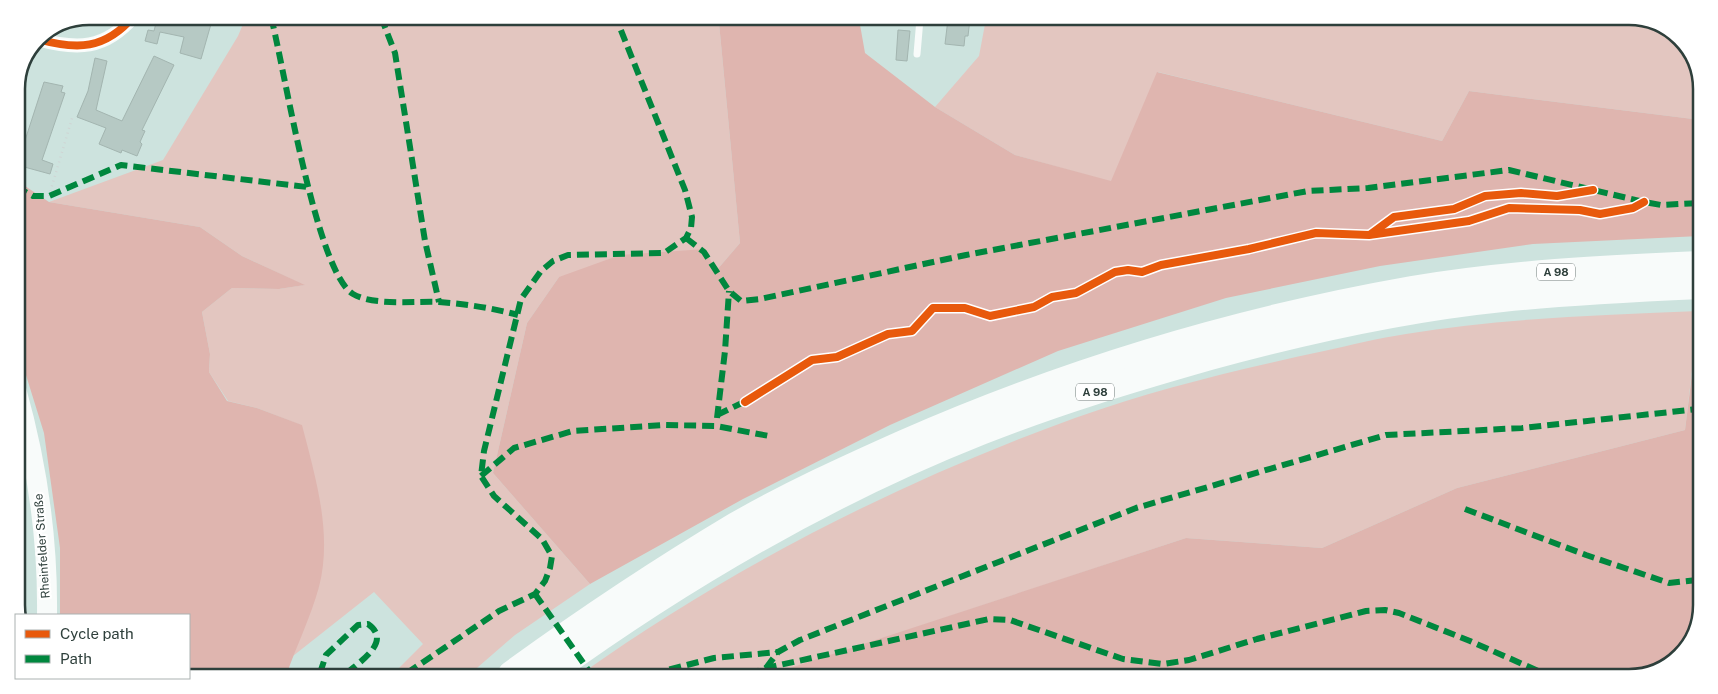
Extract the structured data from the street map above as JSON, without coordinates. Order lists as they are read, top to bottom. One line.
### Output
{"streets":{"highway":["A 98"],"main road":["Rheinfelder Straße"]},"legend":["Cycle path","Path"]}
